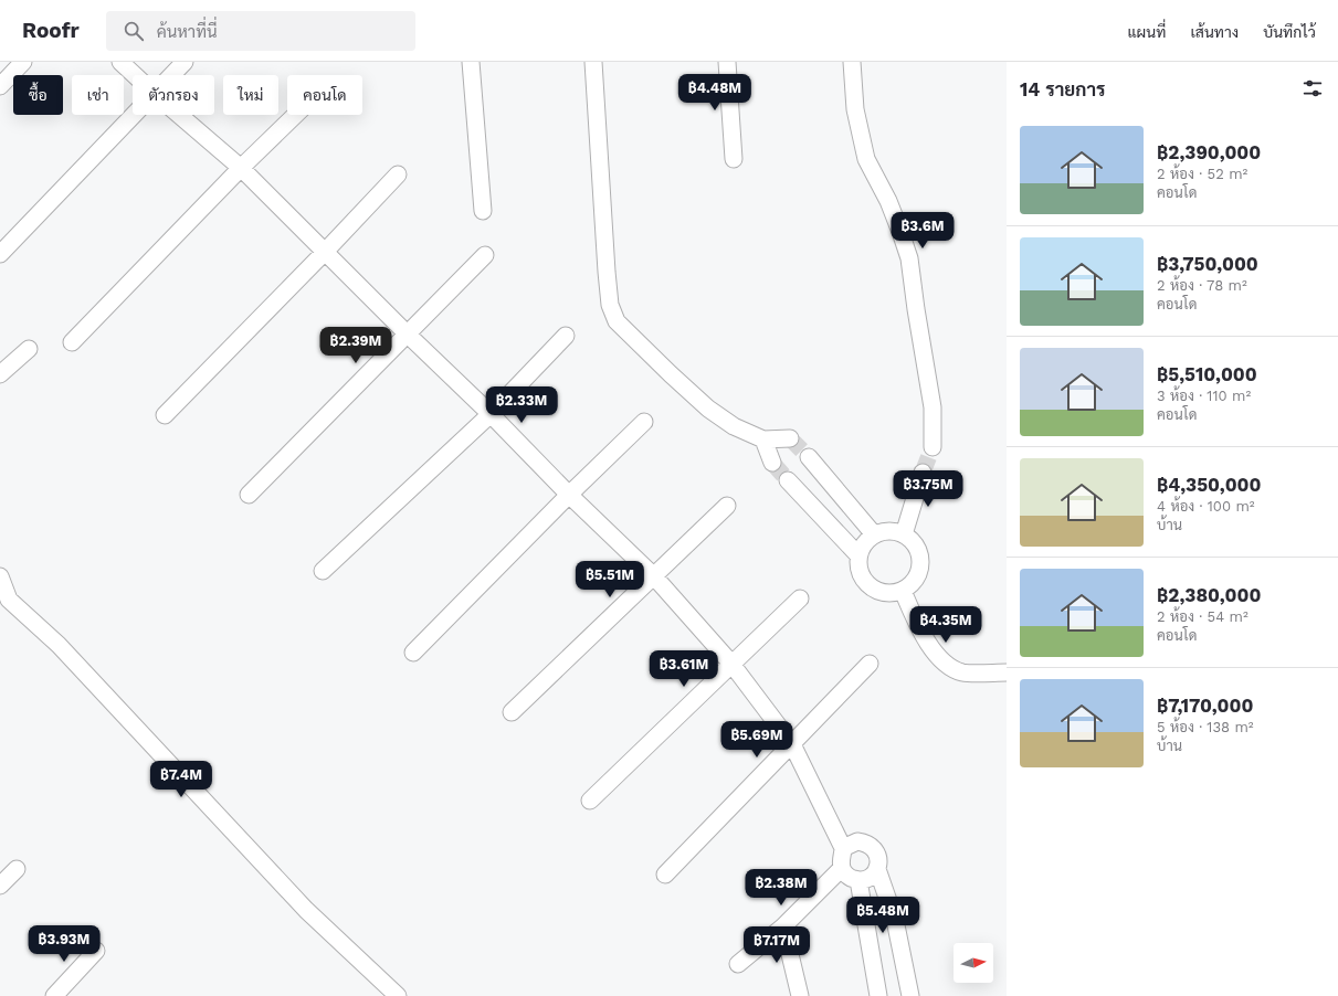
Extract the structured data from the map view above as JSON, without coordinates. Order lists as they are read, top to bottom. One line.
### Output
{"north":"right","page":{"header":"Roofr","search":"ค้นหาที่นี่","nav":["แผนที่","เส้นทาง","บันทึกไว้"],"heading":"14 รายการ","price":["฿4.48M","฿3.6M","฿2.39M","฿2.33M","฿3.75M","฿5.51M","฿4.35M","฿3.61M","฿5.69M","฿7.4M","฿2.38M","฿5.48M","฿3.93M","฿7.17M"],"chip":["ซื้อ","เช่า","ตัวกรอง","ใหม่","คอนโด"],"list":[{"name":"฿2,390,000","note":"2 ห้อง · 52 m² · คอนโด"},{"name":"฿3,750,000","note":"2 ห้อง · 78 m² · คอนโด"},{"name":"฿5,510,000","note":"3 ห้อง · 110 m² · คอนโด"},{"name":"฿4,350,000","note":"4 ห้อง · 100 m² · บ้าน"},{"name":"฿2,380,000","note":"2 ห้อง · 54 m² · คอนโด"},{"name":"฿7,170,000","note":"5 ห้อง · 138 m² · บ้าน"}]}}
